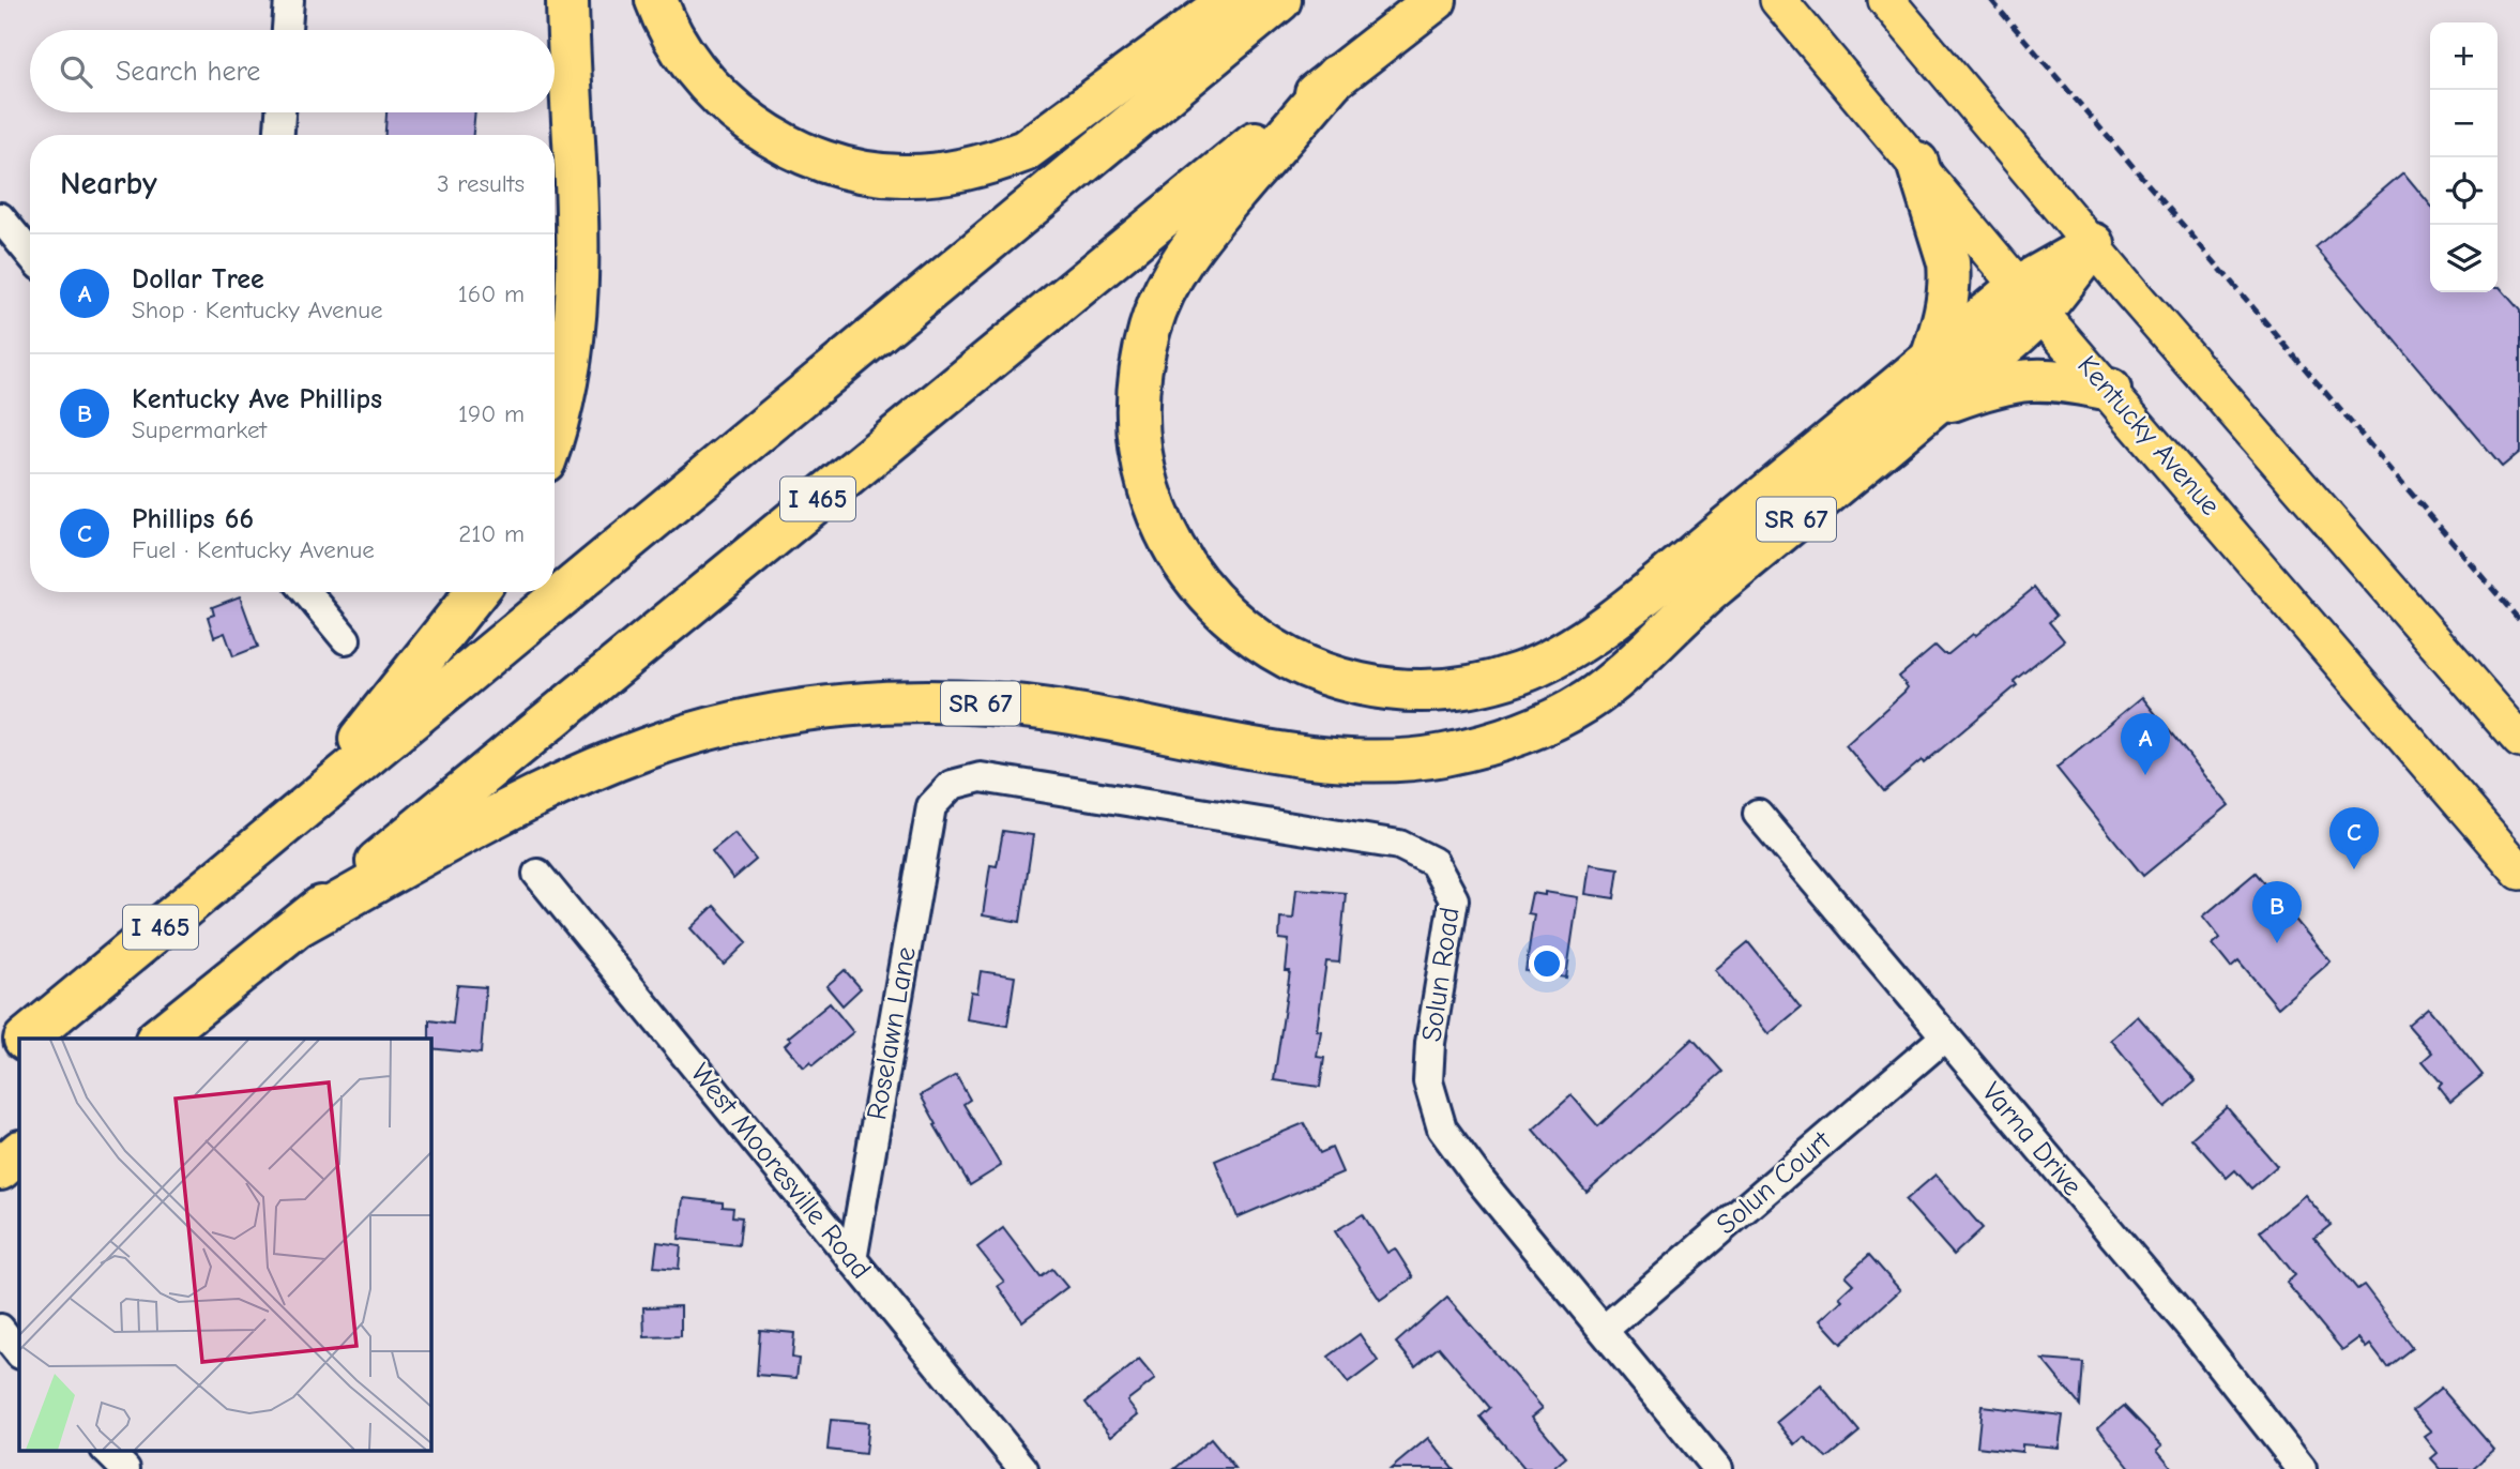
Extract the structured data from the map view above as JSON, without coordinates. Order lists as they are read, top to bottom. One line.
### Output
{"streets":{"highway":["I 465","SR 67"],"main road":["Kentucky Avenue"],"street":["Solun Road","Roselawn Lane","Varna Drive","West Mooresville Road","Solun Court"]},"crossings":[["Kentucky Avenue","SR 67"],["I 465","SR 67"],["Solun Road","Roselawn Lane"],["Solun Road","Solun Court"],["Roselawn Lane","West Mooresville Road"],["Varna Drive","Solun Court"]],"page":{"map_buttons":["+","−"],"search":"Search here","heading":["Nearby","3 results"],"list":[{"mark":"A","name":"Dollar Tree","note":"Shop · Kentucky Avenue","value":"160 m"},{"mark":"B","name":"Kentucky Ave Phillips","note":"Supermarket","value":"190 m"},{"mark":"C","name":"Phillips 66","note":"Fuel · Kentucky Avenue","value":"210 m"}],"pins":["A","C","B"]}}
